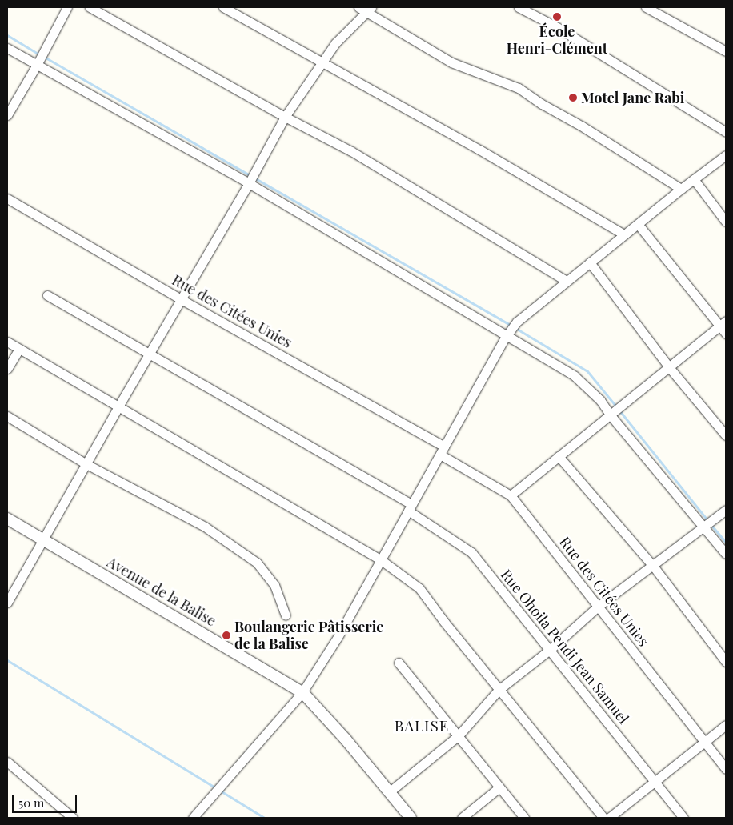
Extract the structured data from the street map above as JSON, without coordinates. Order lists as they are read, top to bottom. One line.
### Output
{"streets":{"street":["Rue des Citées Unies","Avenue de la Balise","Rue Ohoila Pendi Jean Samuel"]},"districts":["BALISE"],"places":["École Henri-Clément","Motel Jane Rabi","Boulangerie Pâtisserie de la Balise"],"scale_bar":"50 m"}
